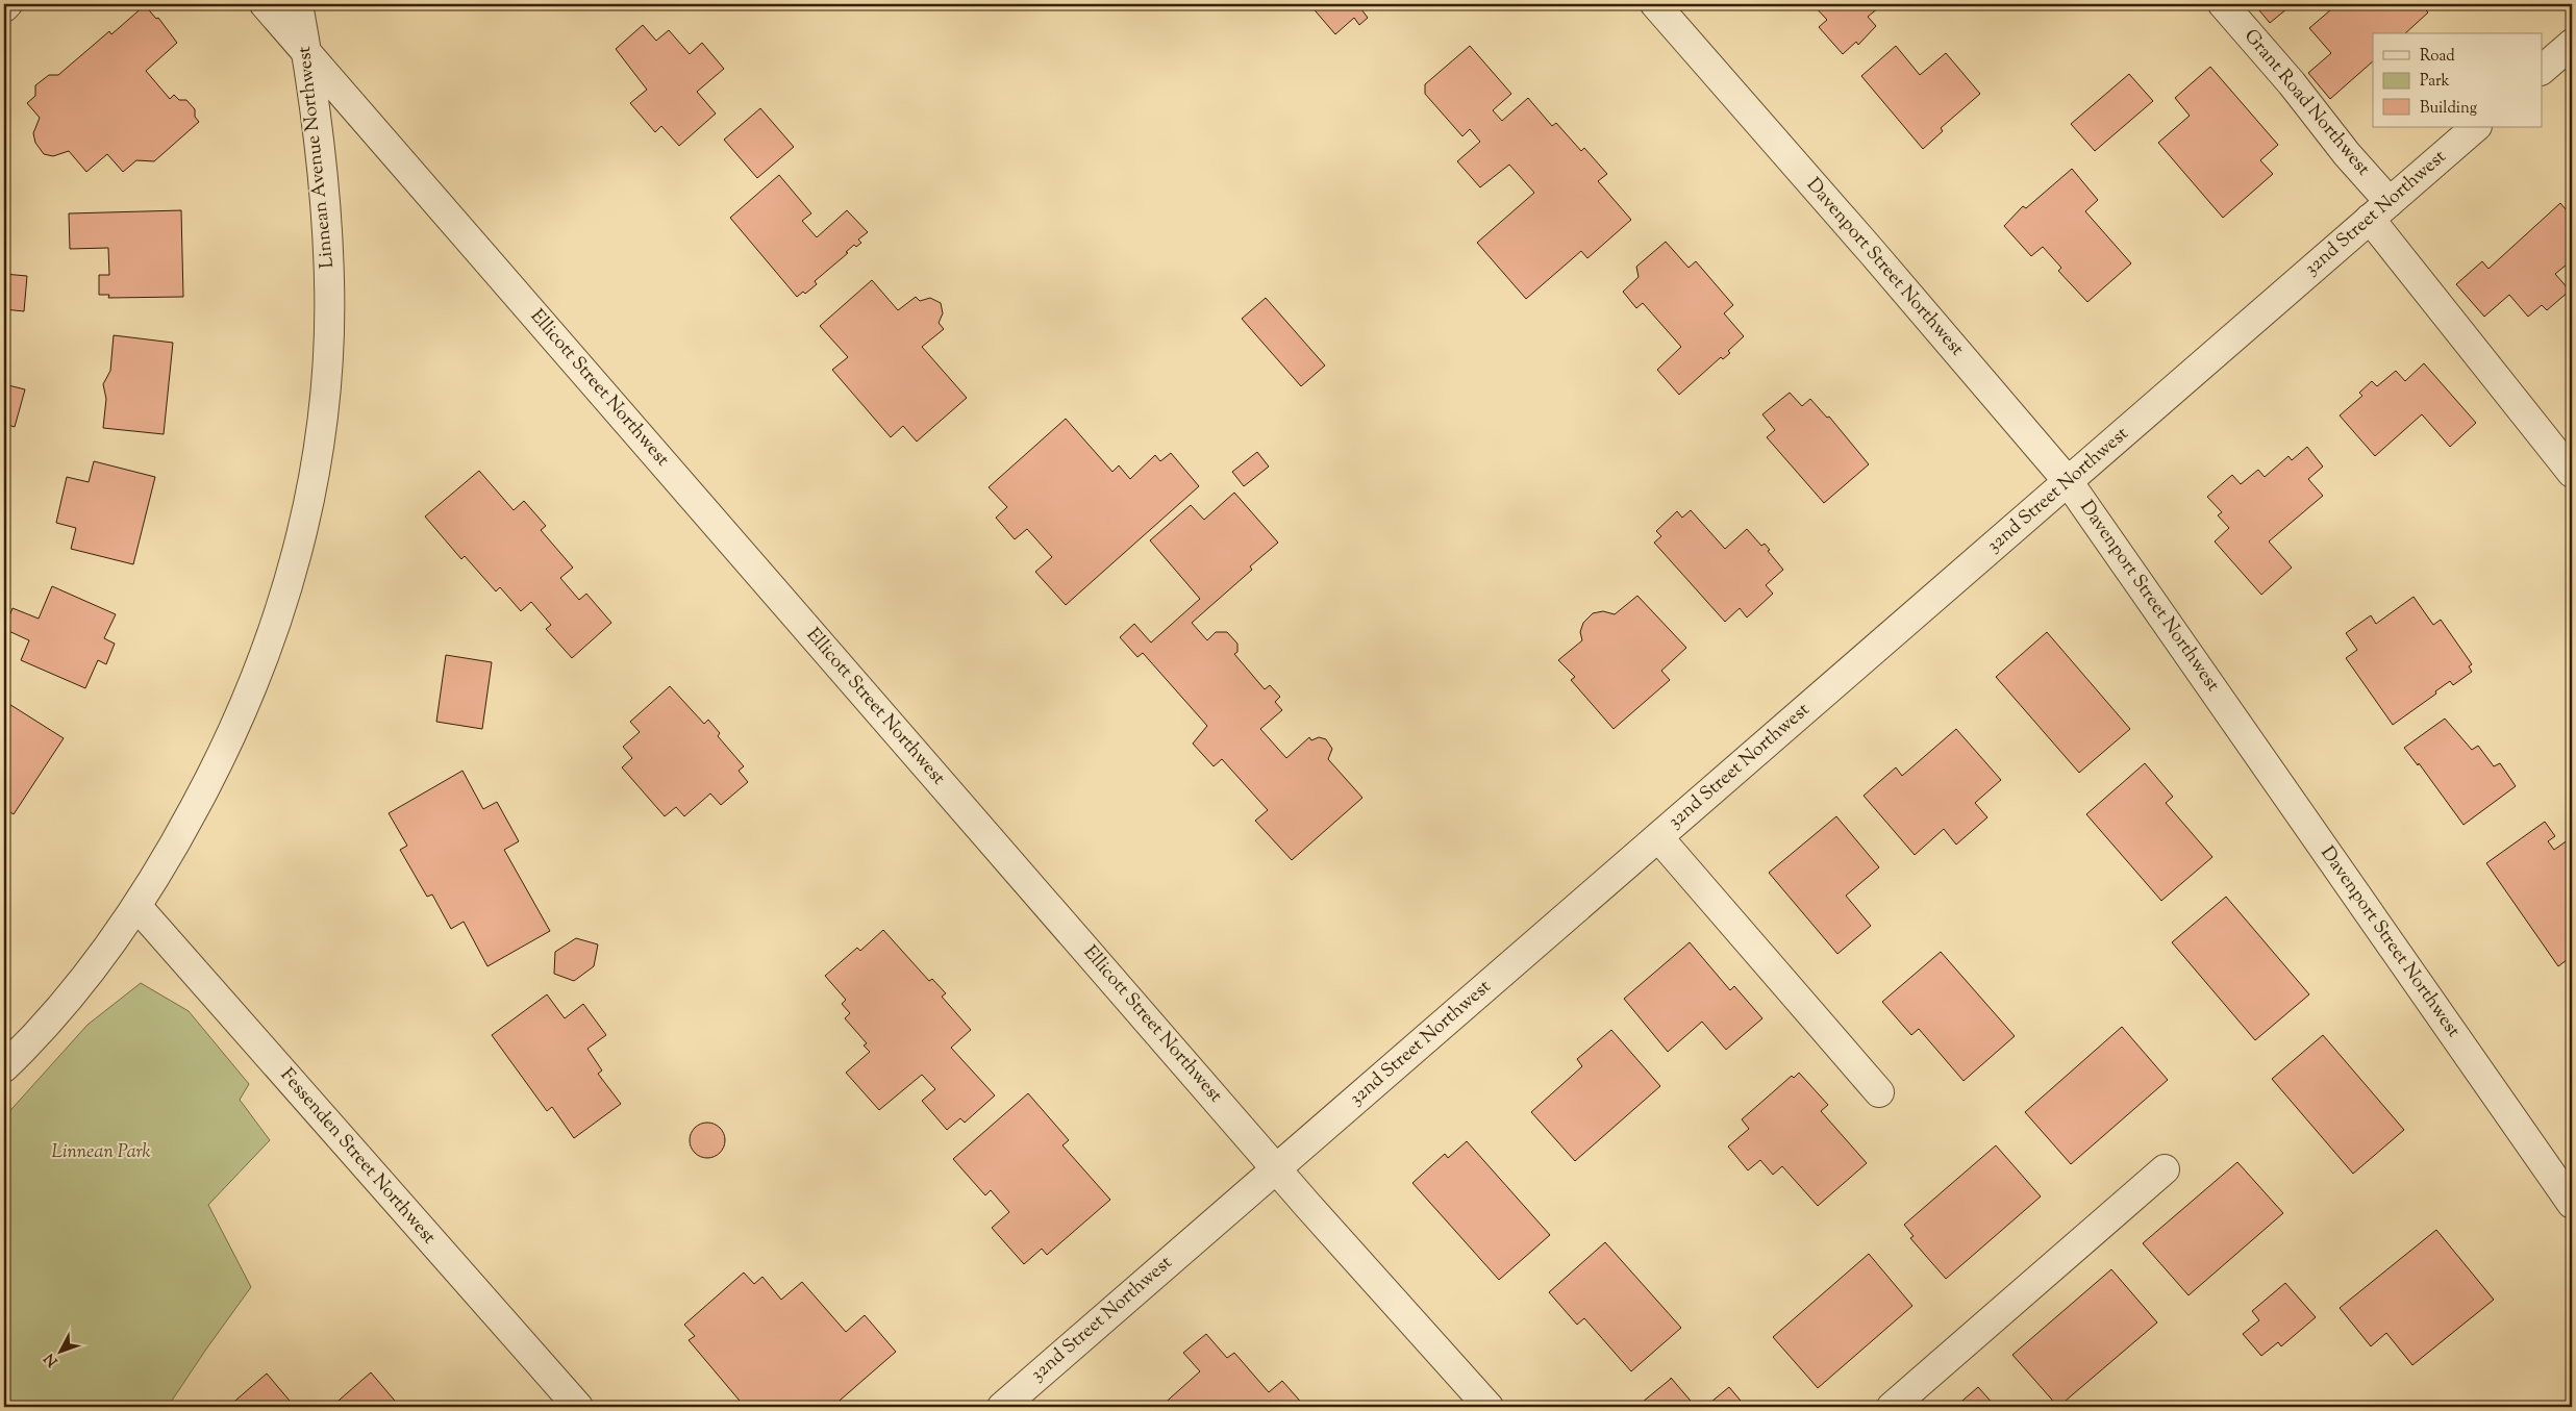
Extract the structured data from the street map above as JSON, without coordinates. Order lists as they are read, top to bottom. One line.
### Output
{"streets":{"street":["Grant Road Northwest","Linnean Avenue Northwest","32nd Street Northwest","Davenport Street Northwest","Ellicott Street Northwest","Fessenden Street Northwest"]},"crossings":[["Grant Road Northwest","32nd Street Northwest"],["Linnean Avenue Northwest","Ellicott Street Northwest"],["Linnean Avenue Northwest","Fessenden Street Northwest"],["32nd Street Northwest","Davenport Street Northwest"],["32nd Street Northwest","Ellicott Street Northwest"]],"parks":["Linnean Park"],"legend":["Road","Park","Building"],"north":"bottom left"}
